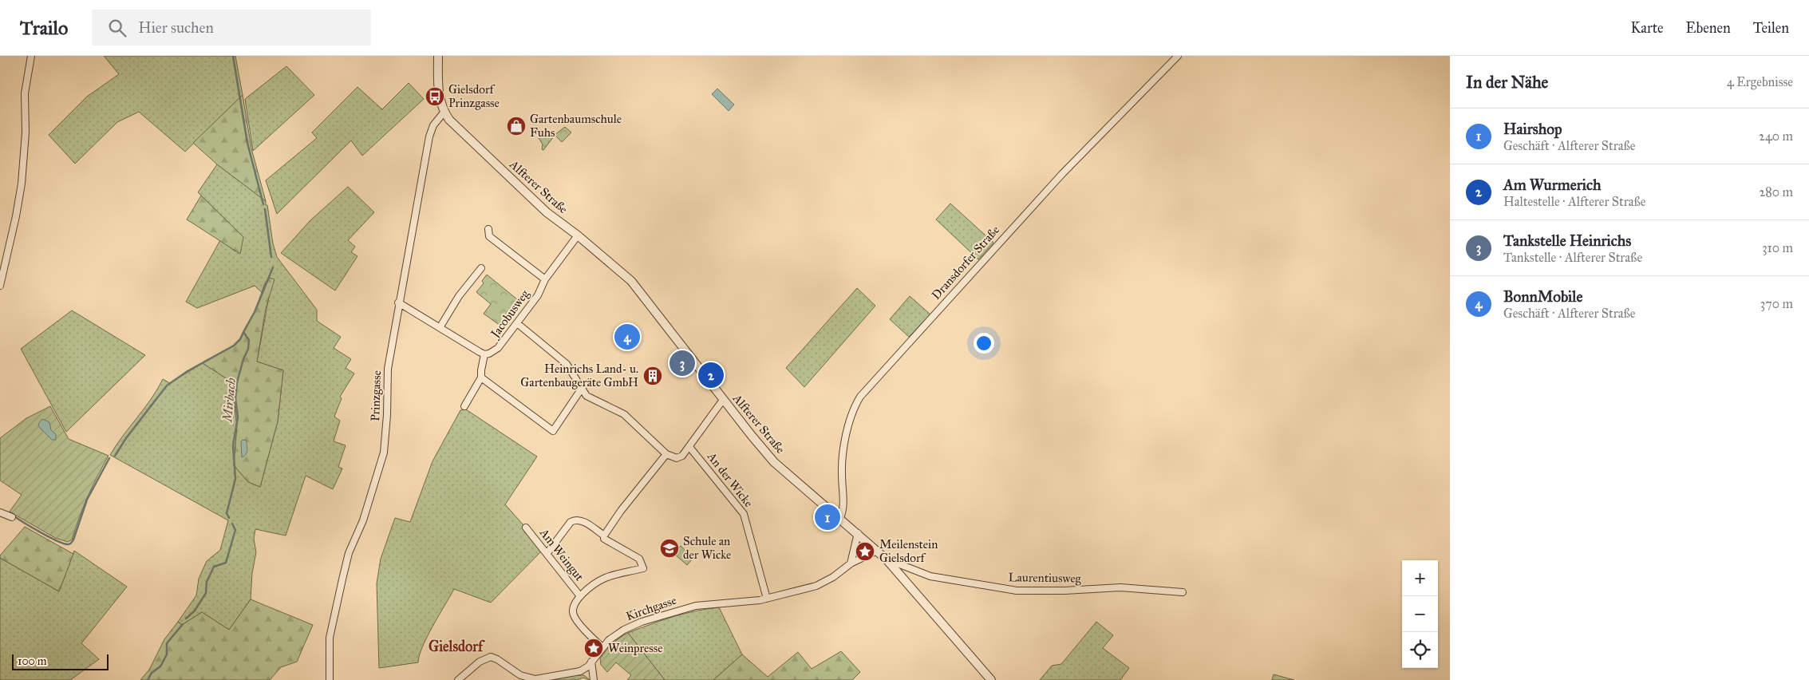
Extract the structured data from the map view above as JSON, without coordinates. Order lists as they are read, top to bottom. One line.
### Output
{"streets":{"street":["Alfterer Straße","Dransdorfer Straße","Jacobusweg","Prinzgasse","An der Wicke","Am Weingut","Laurentiusweg","Kirchgasse"]},"crossings":[["Alfterer Straße","Dransdorfer Straße"],["Alfterer Straße","Jacobusweg"],["Alfterer Straße","Prinzgasse"],["Alfterer Straße","Laurentiusweg"],["Alfterer Straße","Kirchgasse"],["An der Wicke","Kirchgasse"]],"districts":["Gielsdorf"],"water":["Mirbach"],"places":{"bus stop":["Gielsdorf Prinzgasse"],"shop":["Gartenbaumschule Fuhs"],"building":["Heinrichs Land- u. Gartenbaugeräte GmbH"],"school or university":["Schule an der Wicke"],"place":["Meilenstein Gielsdorf","Weinpresse"]},"scale_bar":"100 m","page":{"header":"Trailo","search":"Hier suchen","nav":["Karte","Ebenen","Teilen"],"heading":["In der Nähe","4 Ergebnisse"],"list":[{"mark":"1","name":"Hairshop","note":"Geschäft · Alfterer Straße","value":"240 m"},{"mark":"2","name":"Am Wurmerich","note":"Haltestelle · Alfterer Straße","value":"280 m"},{"mark":"3","name":"Tankstelle Heinrichs","note":"Tankstelle · Alfterer Straße","value":"310 m"},{"mark":"4","name":"BonnMobile","note":"Geschäft · Alfterer Straße","value":"370 m"}],"pins":["4","3","2","1"],"map_buttons":["+","−"],"scale":"100 m"}}
